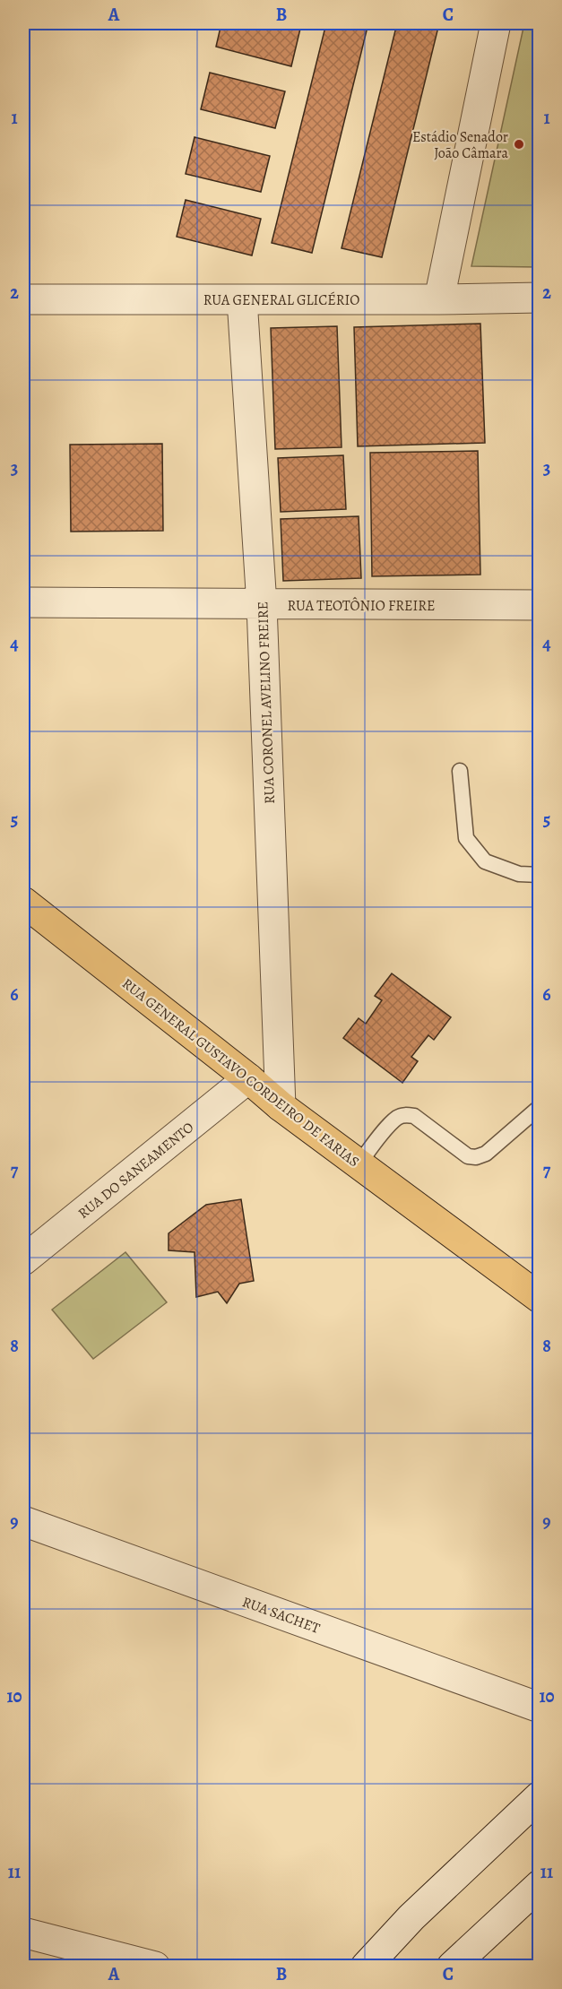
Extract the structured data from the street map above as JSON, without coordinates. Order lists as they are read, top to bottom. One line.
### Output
{"streets":{"main road":["RUA GENERAL GUSTAVO CORDEIRO DE FARIAS"],"street":["RUA GENERAL GLICÉRIO","RUA TEOTÔNIO FREIRE","RUA CORONEL AVELINO FREIRE","RUA DO SANEAMENTO","RUA SACHET"]},"crossings":[["RUA GENERAL GLICÉRIO","RUA CORONEL AVELINO FREIRE"],["RUA TEOTÔNIO FREIRE","RUA CORONEL AVELINO FREIRE"],["RUA CORONEL AVELINO FREIRE","RUA GENERAL GUSTAVO CORDEIRO DE FARIAS"],["RUA GENERAL GUSTAVO CORDEIRO DE FARIAS","RUA DO SANEAMENTO"]],"places":["Estádio Senador João Câmara"],"grid":{"columns":["A","B","C"],"rows":["1","2","3","4","5","6","7","8","9","10","11"]}}
